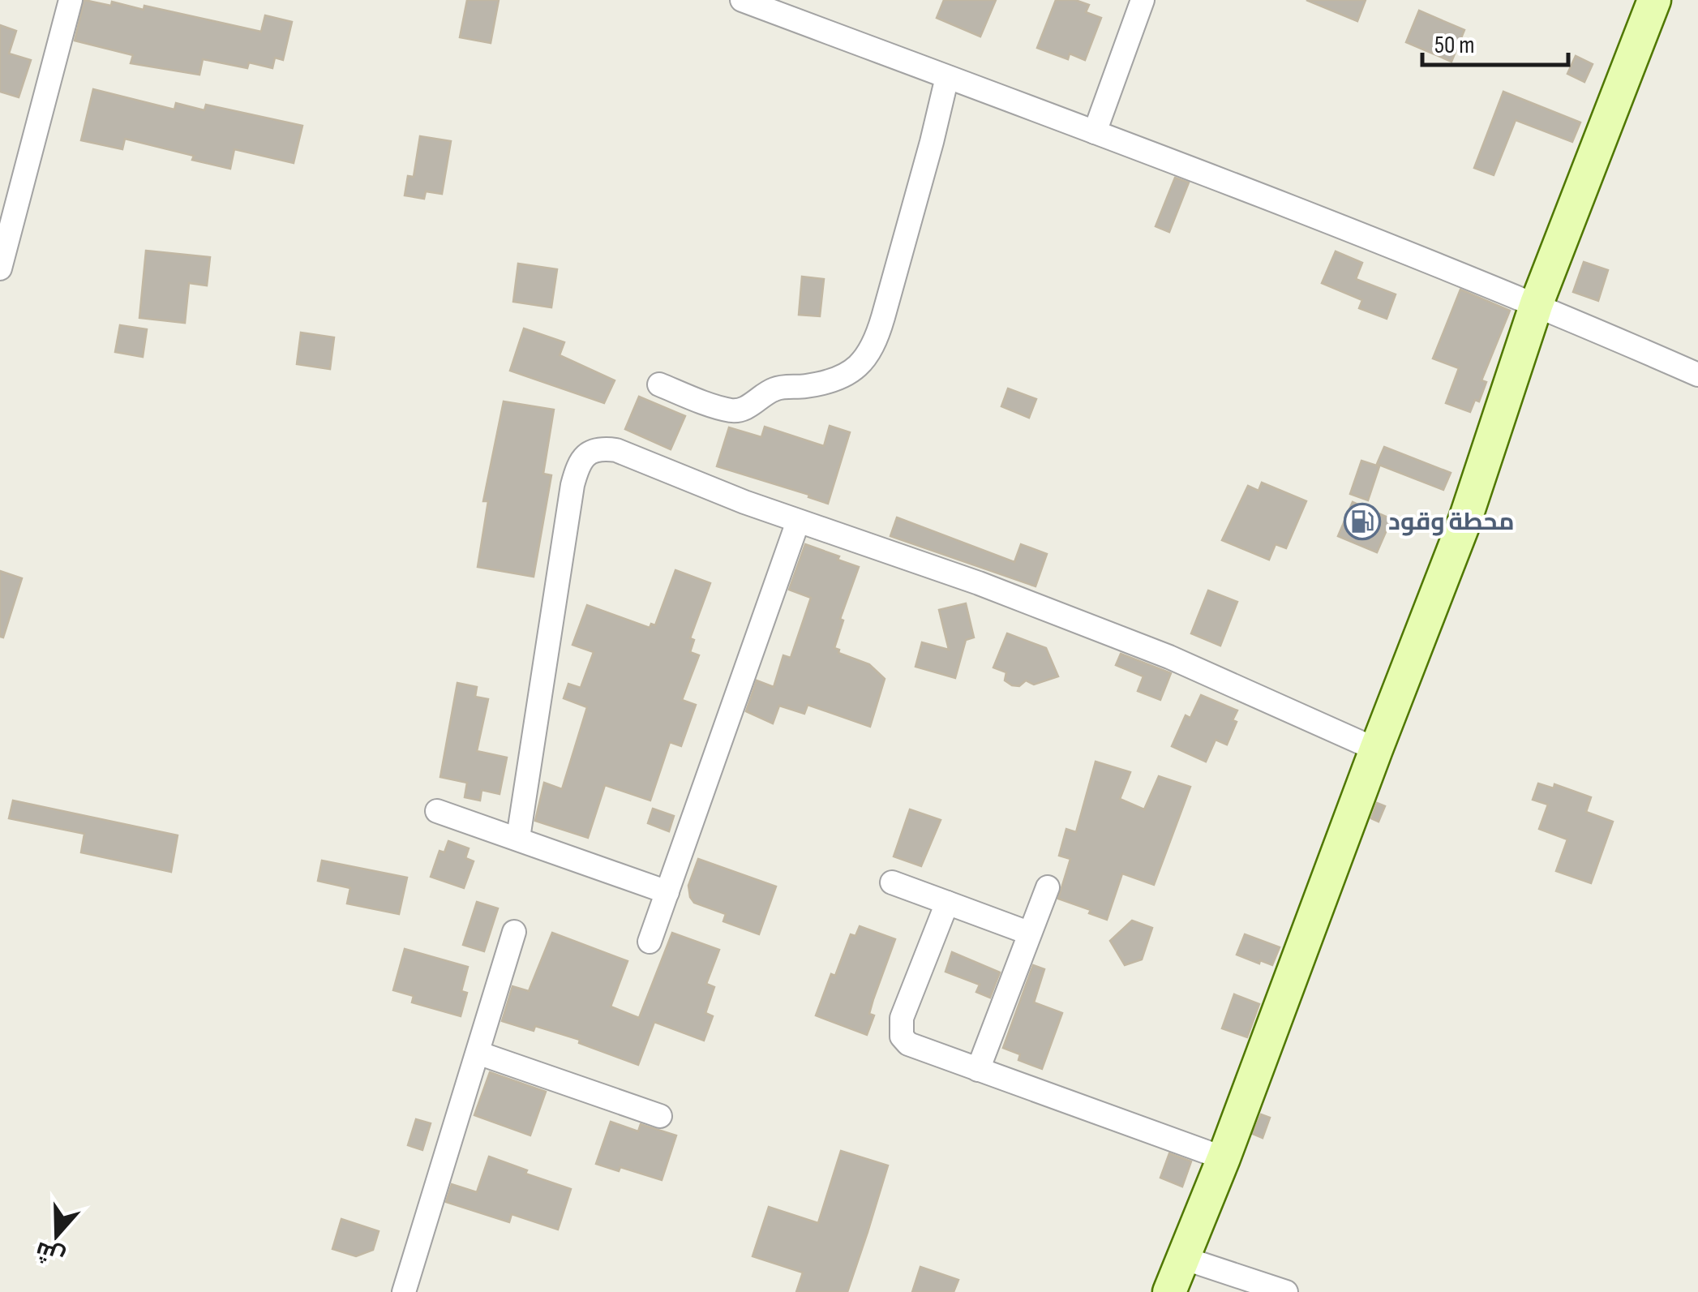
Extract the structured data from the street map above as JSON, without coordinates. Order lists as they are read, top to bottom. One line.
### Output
{"places":{"fuel station":["محطة وقود"]},"scale_bar":"50 m","north":"bottom"}
